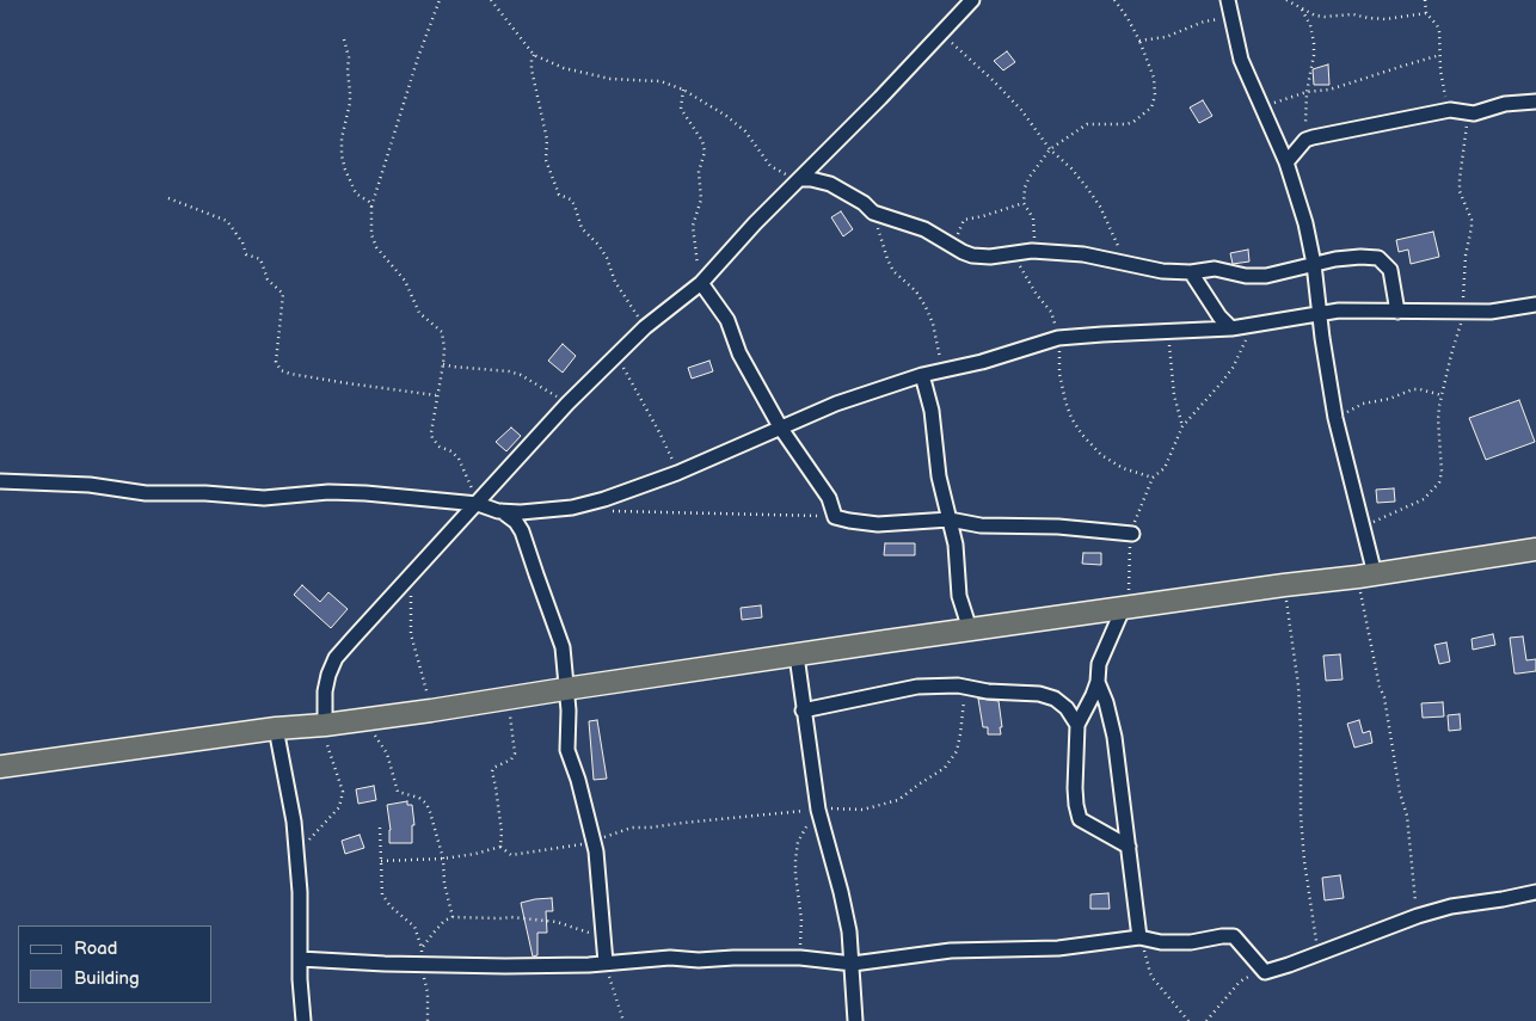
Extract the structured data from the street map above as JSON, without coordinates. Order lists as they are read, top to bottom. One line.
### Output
{"legend":["Road","Building"]}
